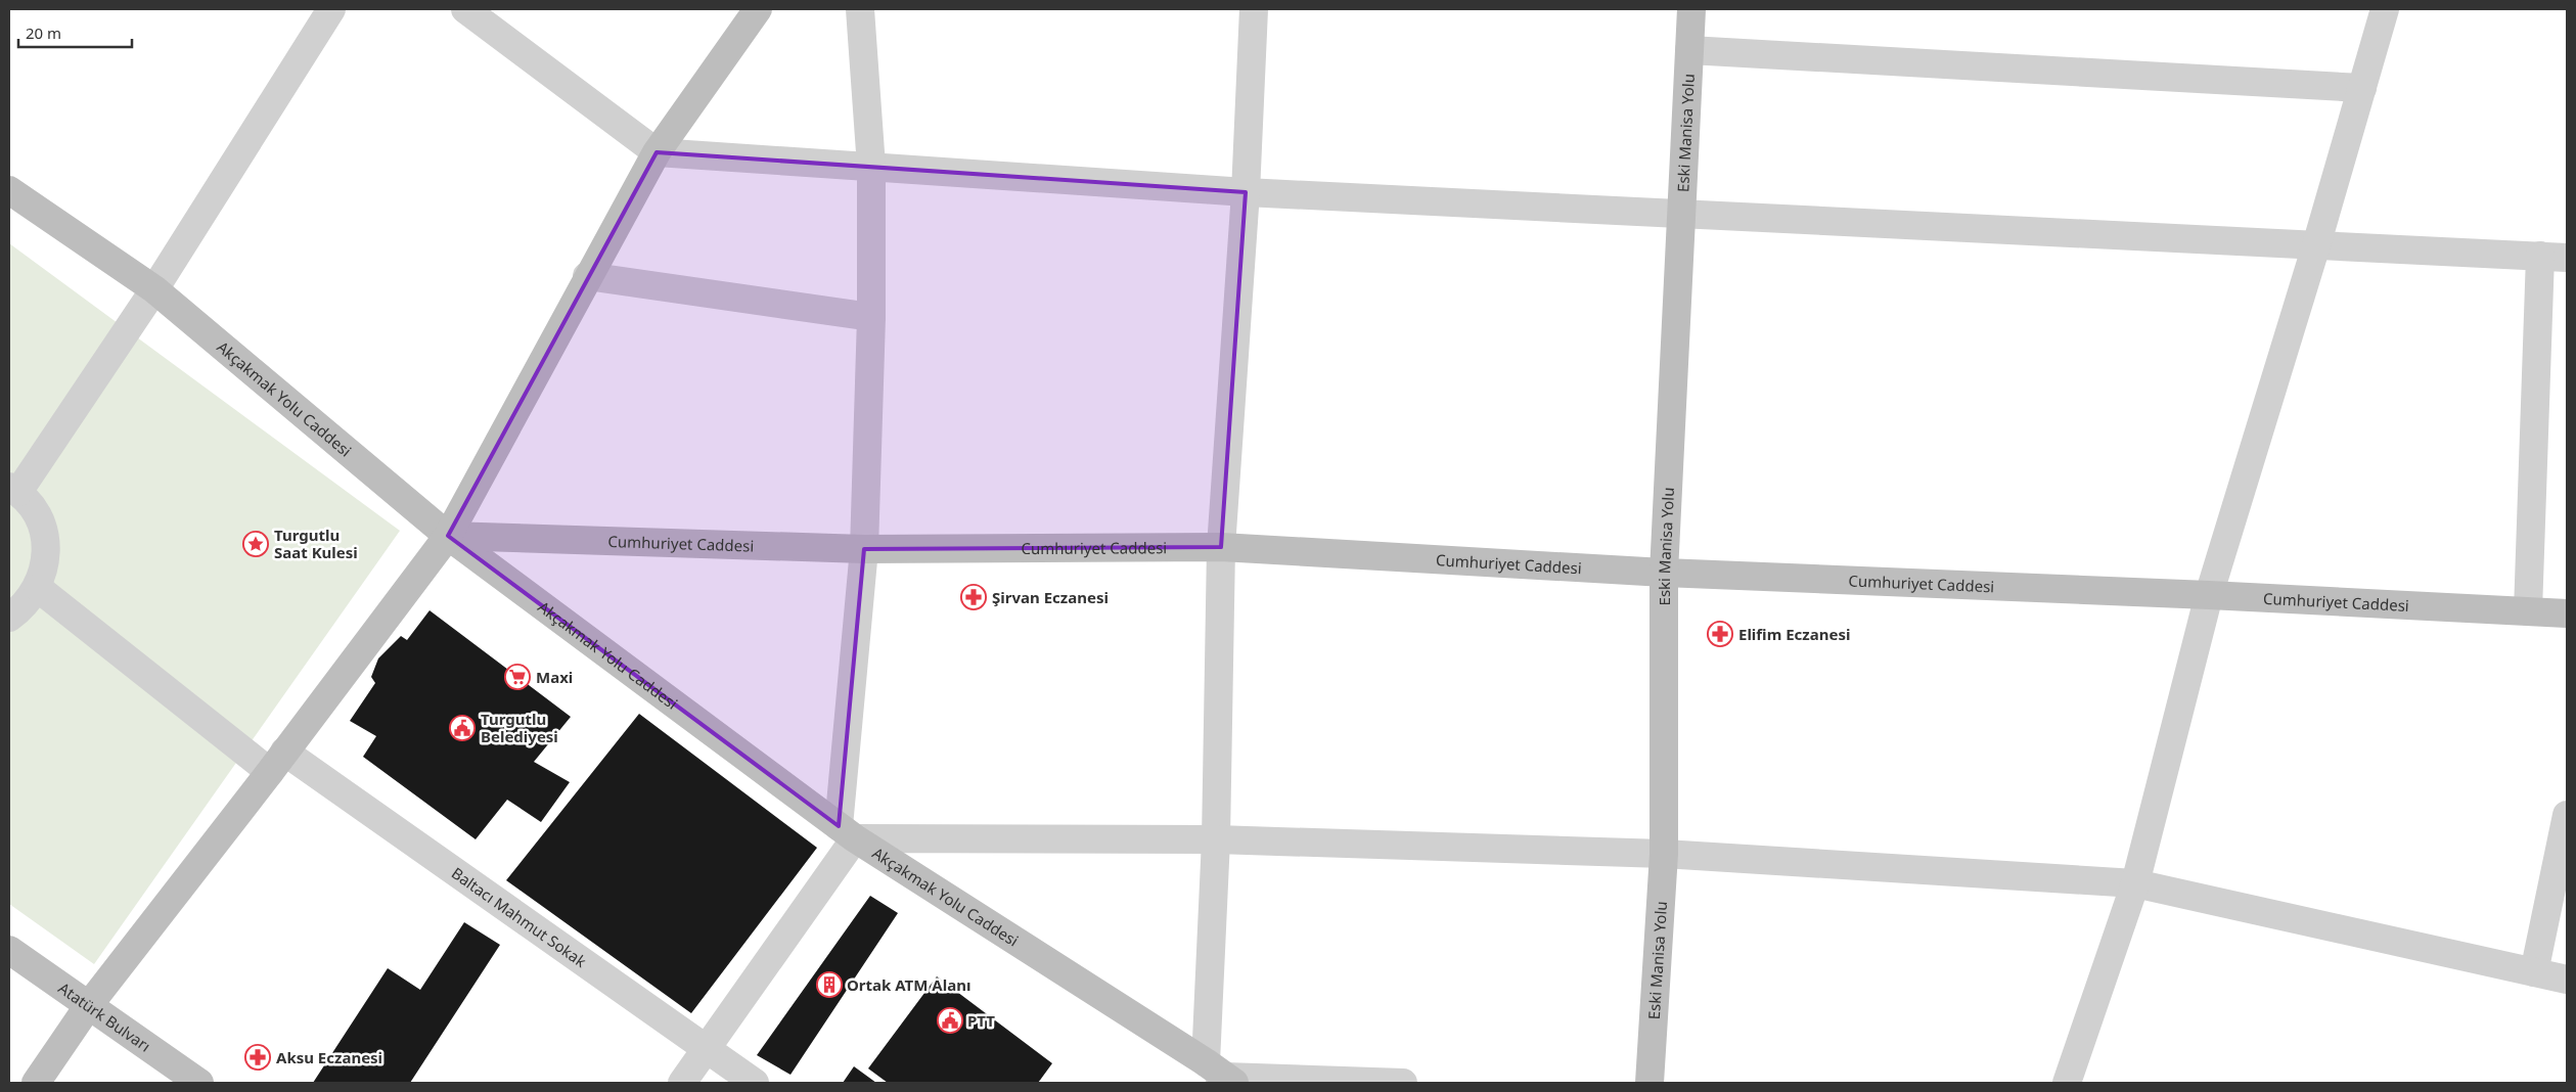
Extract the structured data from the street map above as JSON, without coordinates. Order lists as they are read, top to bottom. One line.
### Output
{"streets":{"main road":["Eski Manisa Yolu","Akçakmak Yolu Caddesi","Cumhuriyet Caddesi","Atatürk Bulvarı"],"street":["Baltacı Mahmut Sokak"]},"crossings":[["Eski Manisa Yolu","Cumhuriyet Caddesi"],["Akçakmak Yolu Caddesi","Cumhuriyet Caddesi"]],"places":{"place":["Turgutlu Saat Kulesi"],"pharmacy":["Şirvan Eczanesi","Elifim Eczanesi","Aksu Eczanesi"],"supermarket":["Maxi"],"public building":["Turgutlu Belediyesi","PTT"],"building":["Ortak ATM Alanı"]},"scale_bar":"20 m"}
